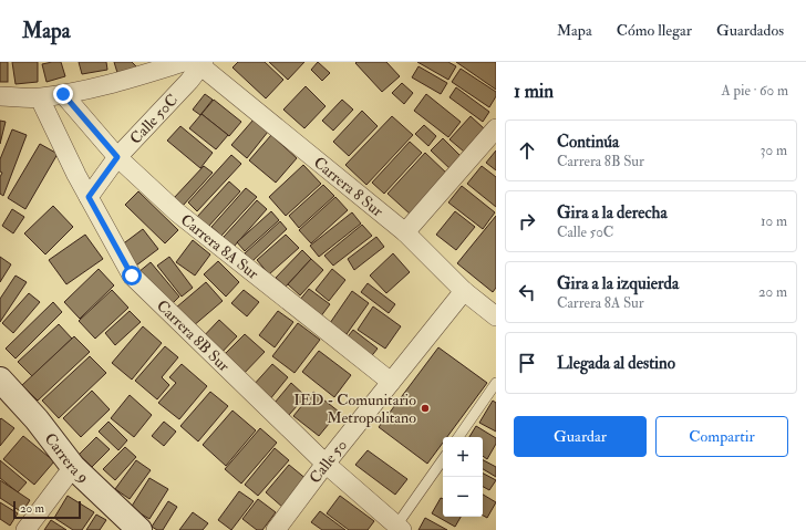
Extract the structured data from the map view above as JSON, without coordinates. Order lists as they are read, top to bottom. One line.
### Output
{"streets":{"street":["Calle 50C","Carrera 8 Sur","Carrera 8A Sur","Carrera 8B Sur","Carrera 9","Calle 50"]},"crossings":[["Calle 50C","Carrera 8 Sur"],["Calle 50C","Carrera 8A Sur"],["Calle 50C","Carrera 8B Sur"],["Carrera 8 Sur","Calle 50"],["Carrera 8A Sur","Calle 50"],["Carrera 8B Sur","Calle 50"]],"places":["IED - Comunitario Metropolitano"],"scale_bar":"20 m","page":{"header":"Mapa","nav":["Mapa","Cómo llegar","Guardados"],"heading":["1 min","A pie · 60 m"],"list":[["Continúa","Carrera 8B Sur","30 m"],["Gira a la derecha","Calle 50C","10 m"],["Gira a la izquierda","Carrera 8A Sur","20 m"],"Llegada al destino"],"buttons":["Guardar","Compartir"],"map_buttons":["+","−"],"scale":"20 m"}}
